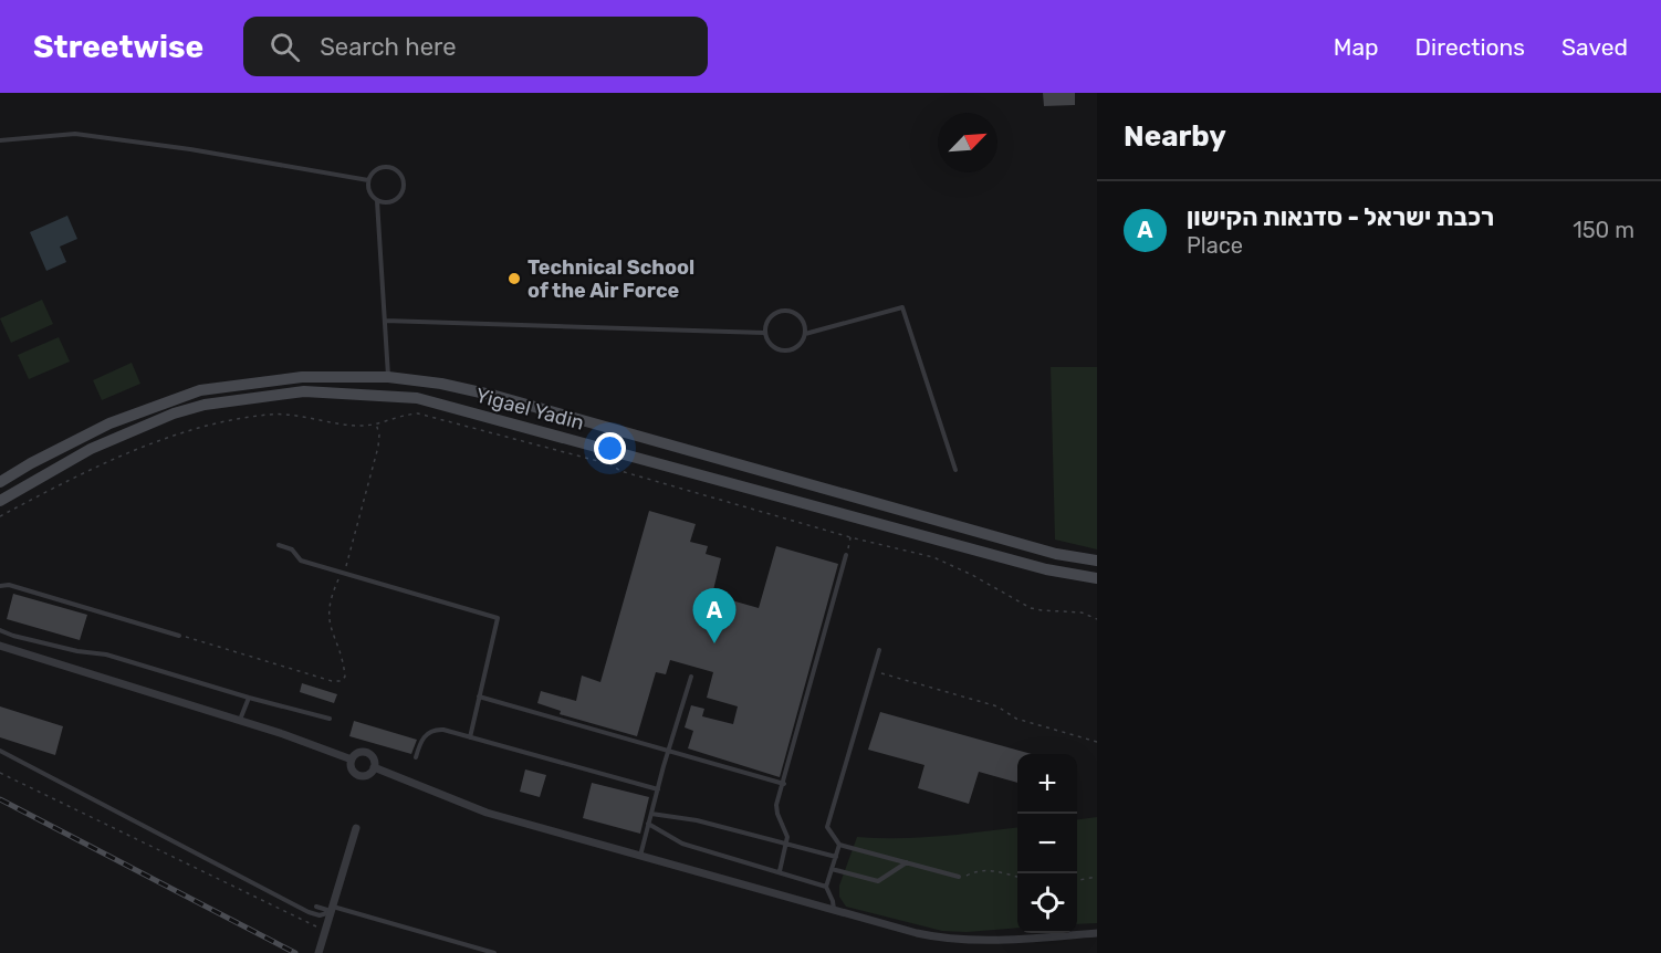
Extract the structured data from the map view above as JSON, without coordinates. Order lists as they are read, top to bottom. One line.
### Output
{"streets":{"main road":["Yigael Yadin"]},"places":["Technical School of the Air Force"],"north":"top right","page":{"header":"Streetwise","search":"Search here","nav":["Map","Directions","Saved"],"heading":"Nearby","list":[{"mark":"A","name":"רכבת ישראל - סדנאות הקישון","note":"Place","value":"150 m"}],"pins":"A","map_buttons":["+","−"]}}
